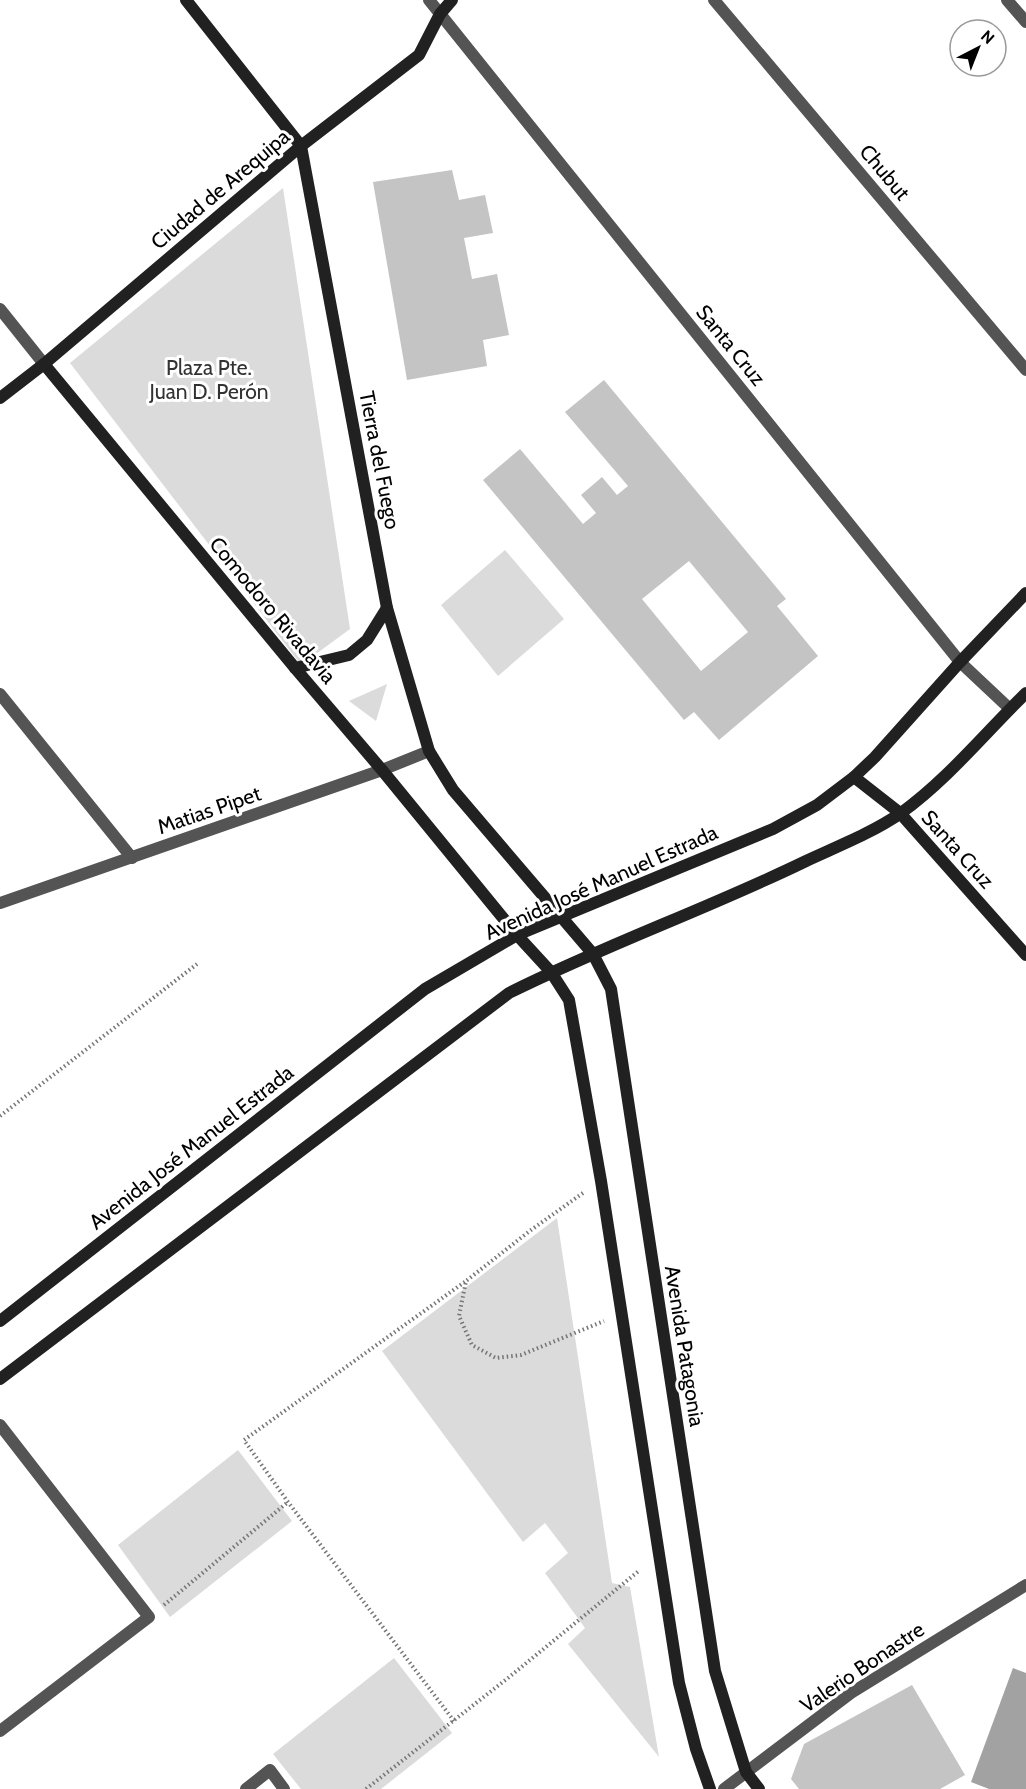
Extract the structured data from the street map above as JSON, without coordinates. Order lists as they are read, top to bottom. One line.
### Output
{"streets":{"main road":["Ciudad de Arequipa","Santa Cruz","Tierra del Fuego","Comodoro Rivadavia","Avenida José Manuel Estrada","Avenida Patagonia"],"street":["Chubut","Matias Pipet","Valerio Bonastre"]},"crossings":[["Ciudad de Arequipa","Santa Cruz"],["Ciudad de Arequipa","Tierra del Fuego"],["Ciudad de Arequipa","Comodoro Rivadavia"],["Santa Cruz","Avenida José Manuel Estrada"],["Tierra del Fuego","Matias Pipet"],["Tierra del Fuego","Avenida José Manuel Estrada"],["Tierra del Fuego","Avenida Patagonia"],["Comodoro Rivadavia","Matias Pipet"],["Comodoro Rivadavia","Avenida José Manuel Estrada"],["Avenida José Manuel Estrada","Avenida Patagonia"],["Avenida Patagonia","Valerio Bonastre"]],"parks":["Plaza Pte. Juan D. Perón"],"north":"top right"}
